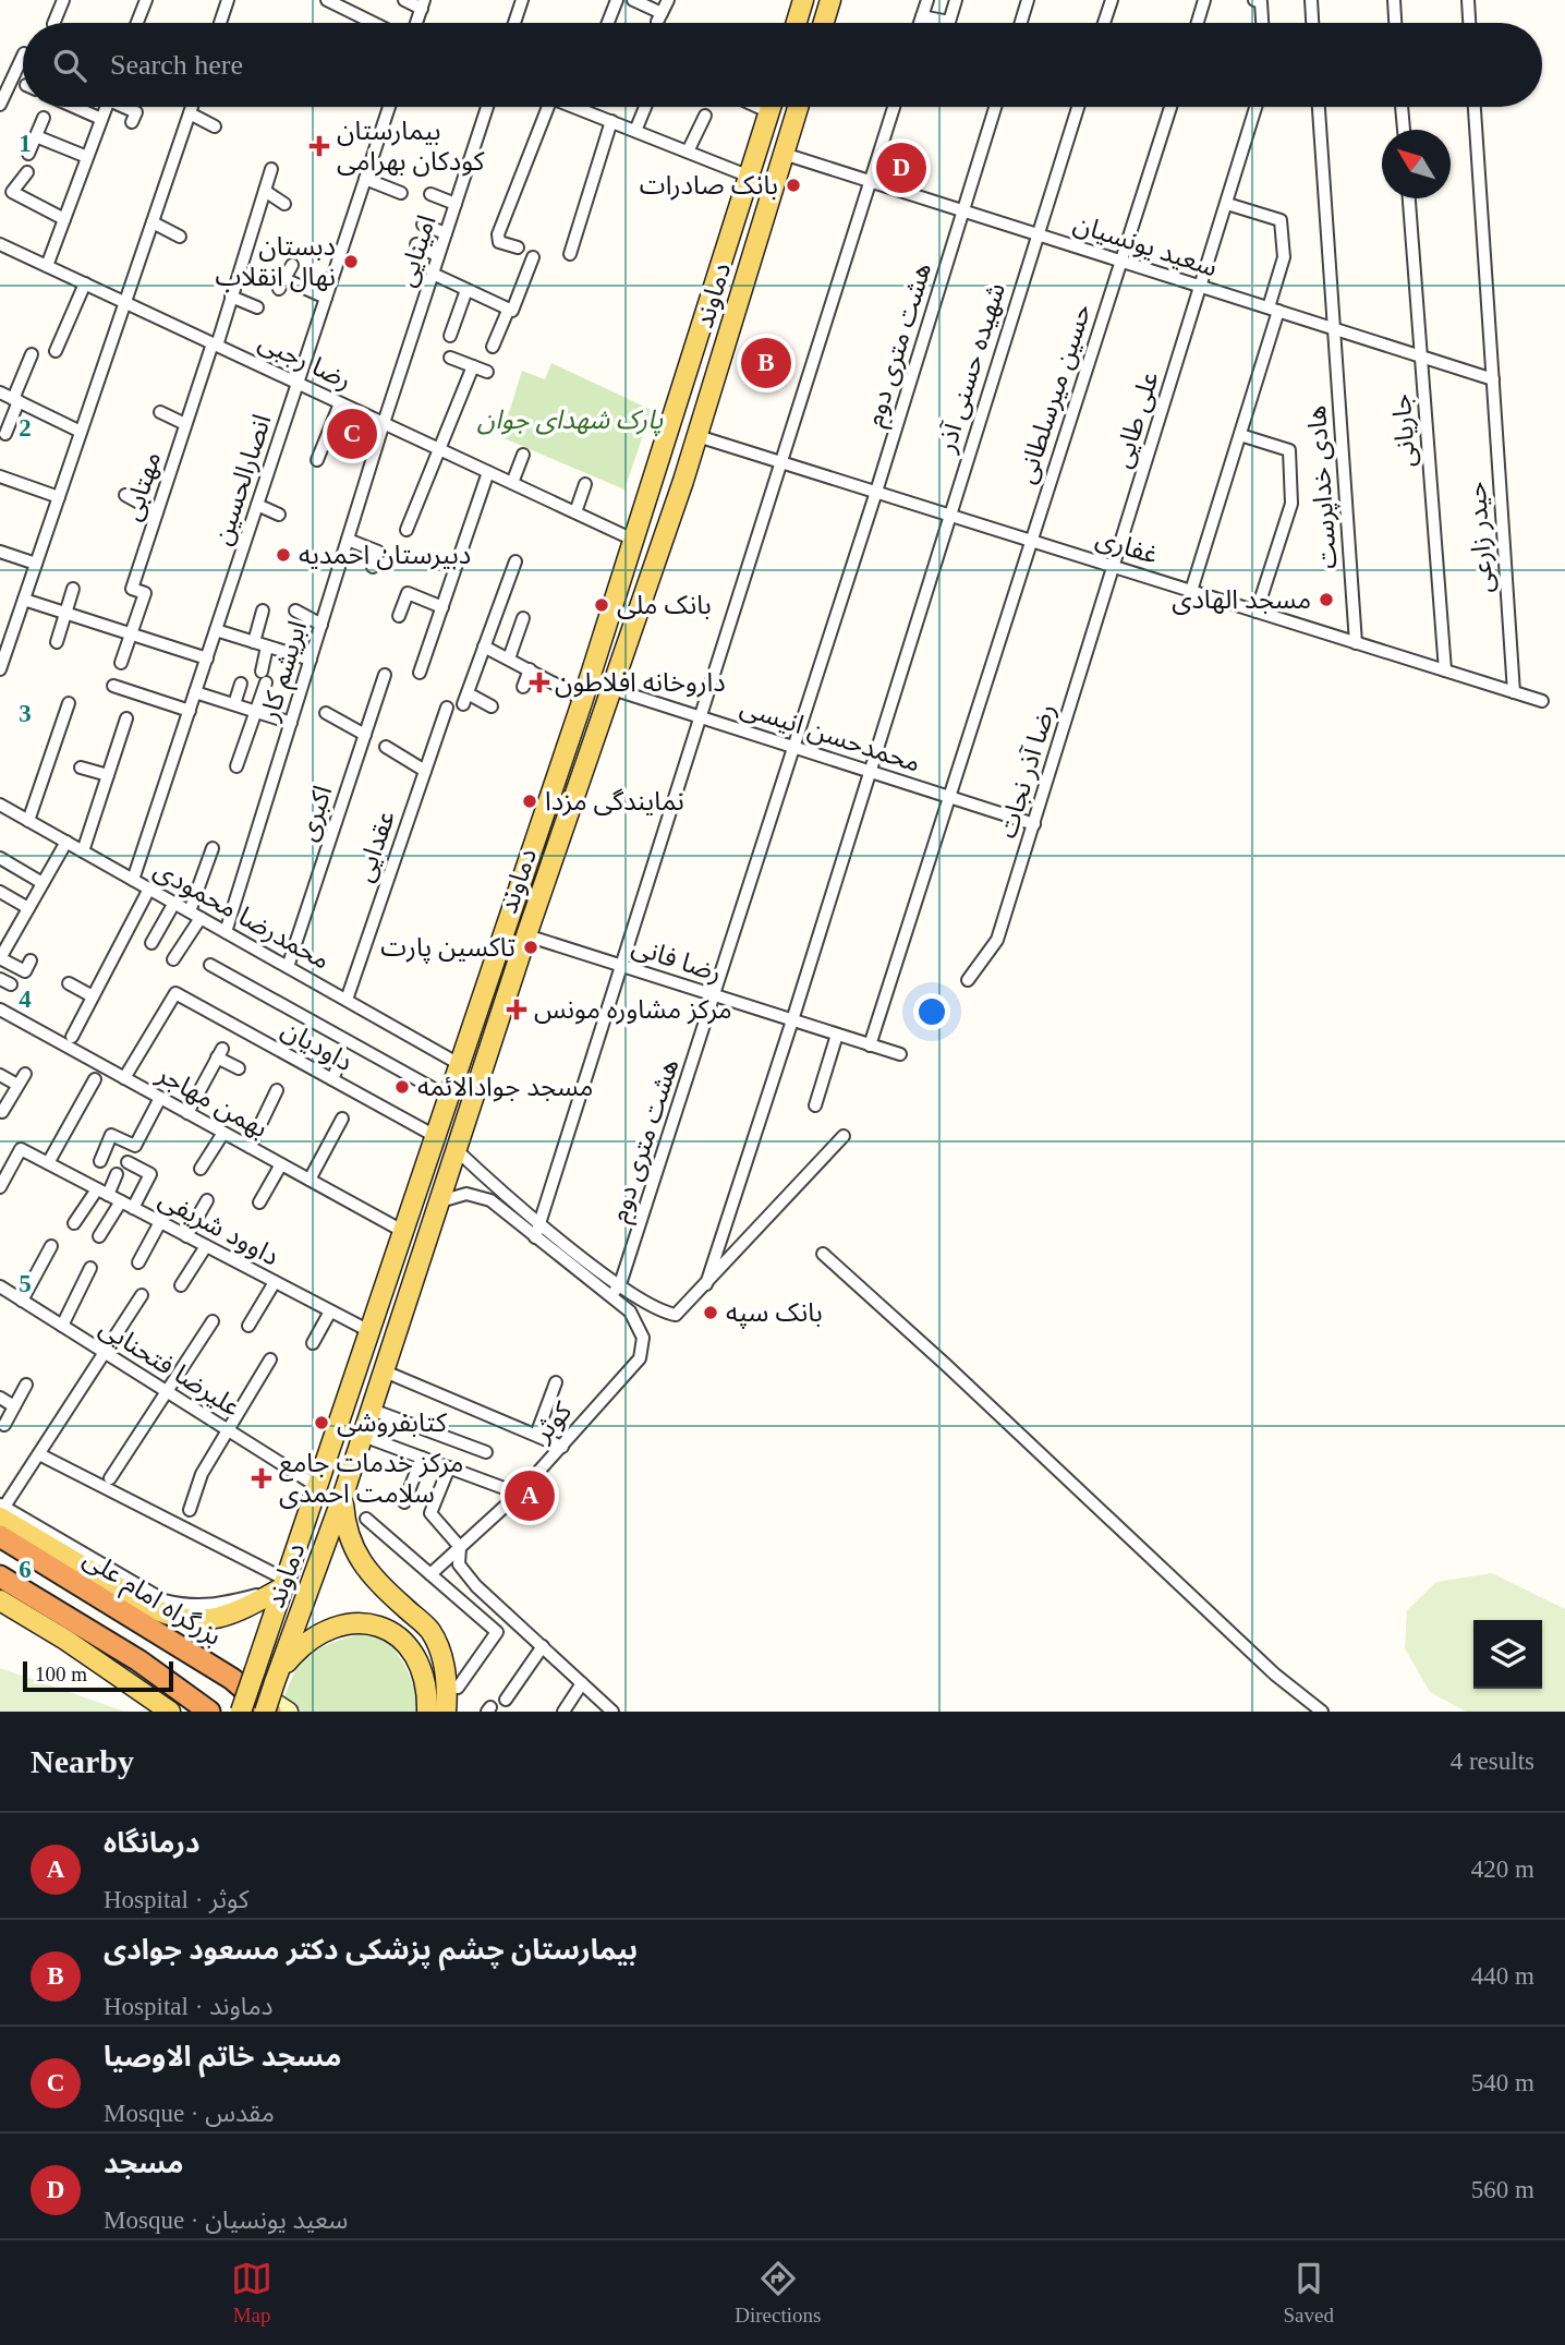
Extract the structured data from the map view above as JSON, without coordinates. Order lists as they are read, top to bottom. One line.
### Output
{"streets":{"highway":["بزرگراه امام علی"],"main road":["دماوند"],"street":["سعید یونسیان","امینایی","هشت متری دوم","رضا رجبی","شهیده حسنی آذر","حسین میرسلطانی","علی طایی","جاریانی","انصارالحسین","مهتابی","هادی خداپرست","حیدر زارعی","غفاری","ابریشم کار","محمدحسن انیسی","رضا آذر نجات","اکبری","عقدایی","محمدرضا محمودی","رضا فانی","داودیان","بهمن مهاجر","داوود شریفی","علیرضا فتحنایی","کوثر"]},"crossings":[["سعید یونسیان","دماوند"],["سعید یونسیان","هشت متری دوم"],["سعید یونسیان","شهیده حسنی آذر"],["سعید یونسیان","حسین میرسلطانی"],["سعید یونسیان","علی طایی"],["سعید یونسیان","جاریانی"],["سعید یونسیان","هادی خداپرست"],["سعید یونسیان","حیدر زارعی"],["امینایی","رضا رجبی"],["امینایی","ابریشم کار"],["دماوند","رضا رجبی"],["دماوند","غفاری"],["دماوند","محمدحسن انیسی"],["دماوند","محمدرضا محمودی"],["دماوند","رضا فانی"],["دماوند","داودیان"],["دماوند","بهمن مهاجر"],["دماوند","داوود شریفی"],["دماوند","علیرضا فتحنایی"],["دماوند","بزرگراه امام علی"],["هشت متری دوم","غفاری"],["هشت متری دوم","محمدحسن انیسی"],["هشت متری دوم","رضا فانی"],["هشت متری دوم","کوثر"],["رضا رجبی","انصارالحسین"],["رضا رجبی","مهتابی"],["رضا رجبی","ابریشم کار"],["شهیده حسنی آذر","غفاری"],["شهیده حسنی آذر","محمدحسن انیسی"],["شهیده حسنی آذر","رضا فانی"],["حسین میرسلطانی","غفاری"],["حسین میرسلطانی","محمدحسن انیسی"],["حسین میرسلطانی","رضا فانی"],["علی طایی","غفاری"],["علی طایی","رضا آذر نجات"],["جاریانی","غفاری"],["انصارالحسین","محمدرضا محمودی"],["هادی خداپرست","غفاری"],["حیدر زارعی","غفاری"],["غفاری","رضا آذر نجات"],["ابریشم کار","محمدرضا محمودی"],["محمدحسن انیسی","رضا آذر نجات"],["اکبری","محمدرضا محمودی"],["عقدایی","محمدرضا محمودی"],["داودیان","بهمن مهاجر"]],"parks":["پارک شهدای جوان"],"places":{"health":["بیمارستان کودکان بهرامی","داروخانه افلاطون","مرکز مشاوره مونس","مرکز خدمات جامع سلامت احمدی"],"other":["بانک صادرات","دبستان نهال انقلاب","دبیرستان احمدیه","مسجد الهادی","بانک ملی","نمایندگی مزدا","تاکسین پارت","مسجد جوادالائمه","بانک سپه","کتابفروشی"]},"scale_bar":"100 m","north":"top left","page":{"search":"Search here","pins":["D","B","C","A"],"scale":"100 m","heading":["Nearby","4 results"],"list":[{"mark":"A","name":"درمانگاه","note":"Hospital · کوثر","value":"420 m"},{"mark":"B","name":"بیمارستان چشم پزشکی دکتر مسعود جوادی","note":"Hospital · دماوند","value":"440 m"},{"mark":"C","name":"مسجد خاتم الاوصیا","note":"Mosque · مقدس","value":"540 m"},{"mark":"D","name":"مسجد","note":"Mosque · سعید یونسیان","value":"560 m"}],"nav":["Map","Directions","Saved"]},"grid":{"rows":["1","2","3","4","5","6"]}}
